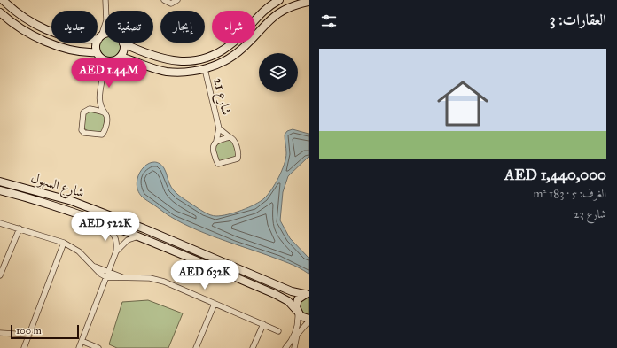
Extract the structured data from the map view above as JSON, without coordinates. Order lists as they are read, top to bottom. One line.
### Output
{"streets":{"main road":["شارع السهول"],"street":["شارع 21"]},"scale_bar":"100 m","page":{"heading":"العقارات: 3","chip":["شراء","إيجار","تصفية","جديد"],"list":[{"name":"AED 1,440,000","note":"الغرف: 5 · 183 m² · شارع 23"}],"price":["AED 1.44M","AED 522K","AED 632K"],"scale":"100 m"}}
